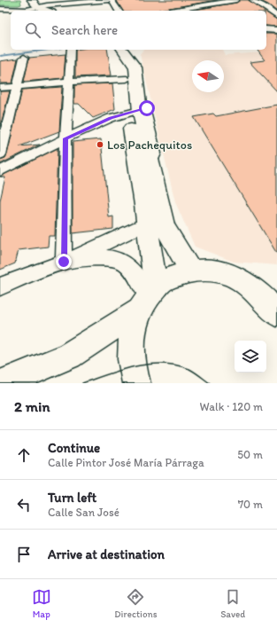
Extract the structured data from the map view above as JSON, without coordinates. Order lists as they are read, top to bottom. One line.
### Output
{"places":["Los Pachequitos"],"north":"left","page":{"search":"Search here","heading":["2 min","Walk · 120 m"],"list":[["Continue","Calle Pintor José María Párraga","50 m"],["Turn left","Calle San José","70 m"],"Arrive at destination"],"nav":["Map","Directions","Saved"]}}
